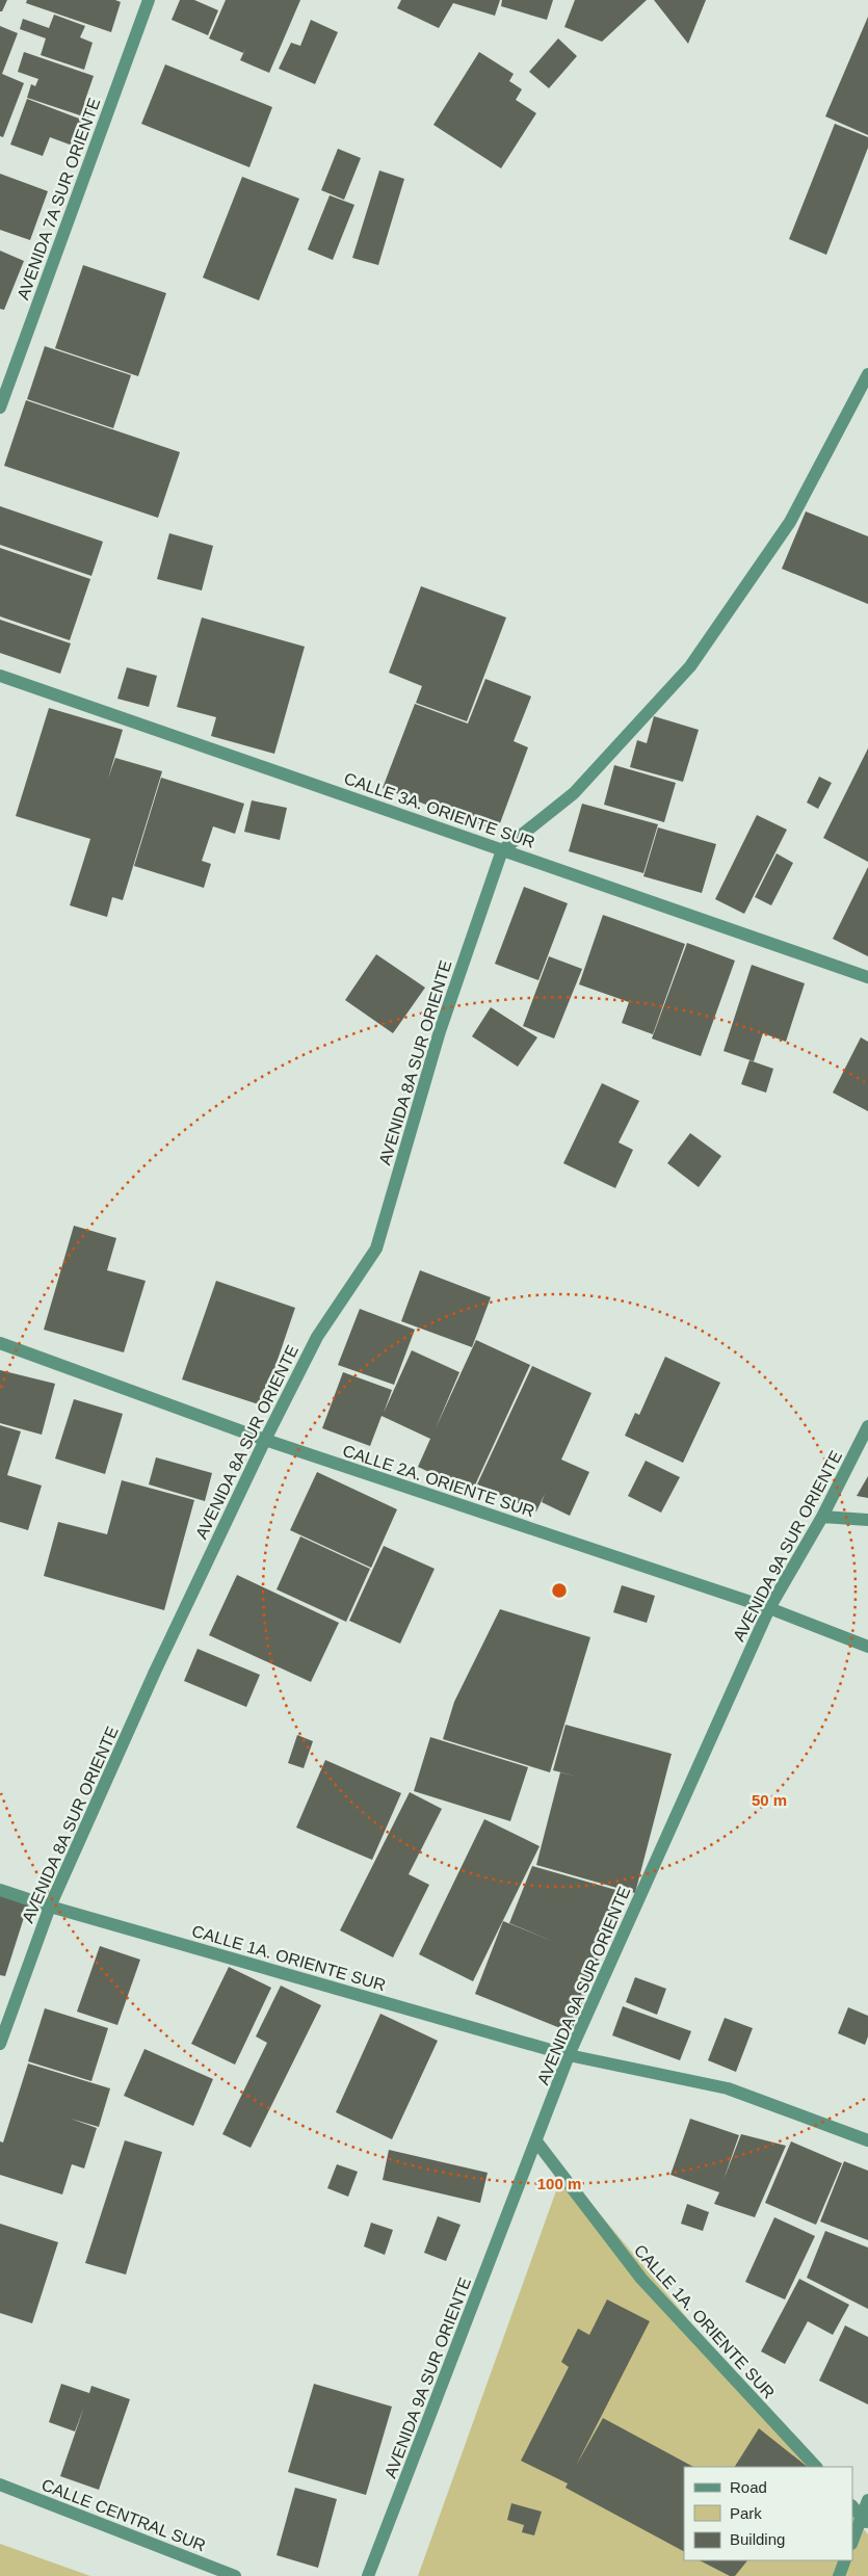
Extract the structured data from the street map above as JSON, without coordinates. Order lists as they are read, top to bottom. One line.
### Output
{"streets":{"street":["AVENIDA 7A SUR ORIENTE","CALLE 3A. ORIENTE SUR","AVENIDA 8A SUR ORIENTE","CALLE 2A. ORIENTE SUR","AVENIDA 9A SUR ORIENTE","CALLE 1A. ORIENTE SUR","CALLE CENTRAL SUR"]},"crossings":[["CALLE 3A. ORIENTE SUR","AVENIDA 8A SUR ORIENTE"],["AVENIDA 8A SUR ORIENTE","CALLE 2A. ORIENTE SUR"],["AVENIDA 8A SUR ORIENTE","CALLE 1A. ORIENTE SUR"],["CALLE 2A. ORIENTE SUR","AVENIDA 9A SUR ORIENTE"],["AVENIDA 9A SUR ORIENTE","CALLE 1A. ORIENTE SUR"]],"legend":["Road","Park","Building"],"rings":["50 m","100 m"]}
